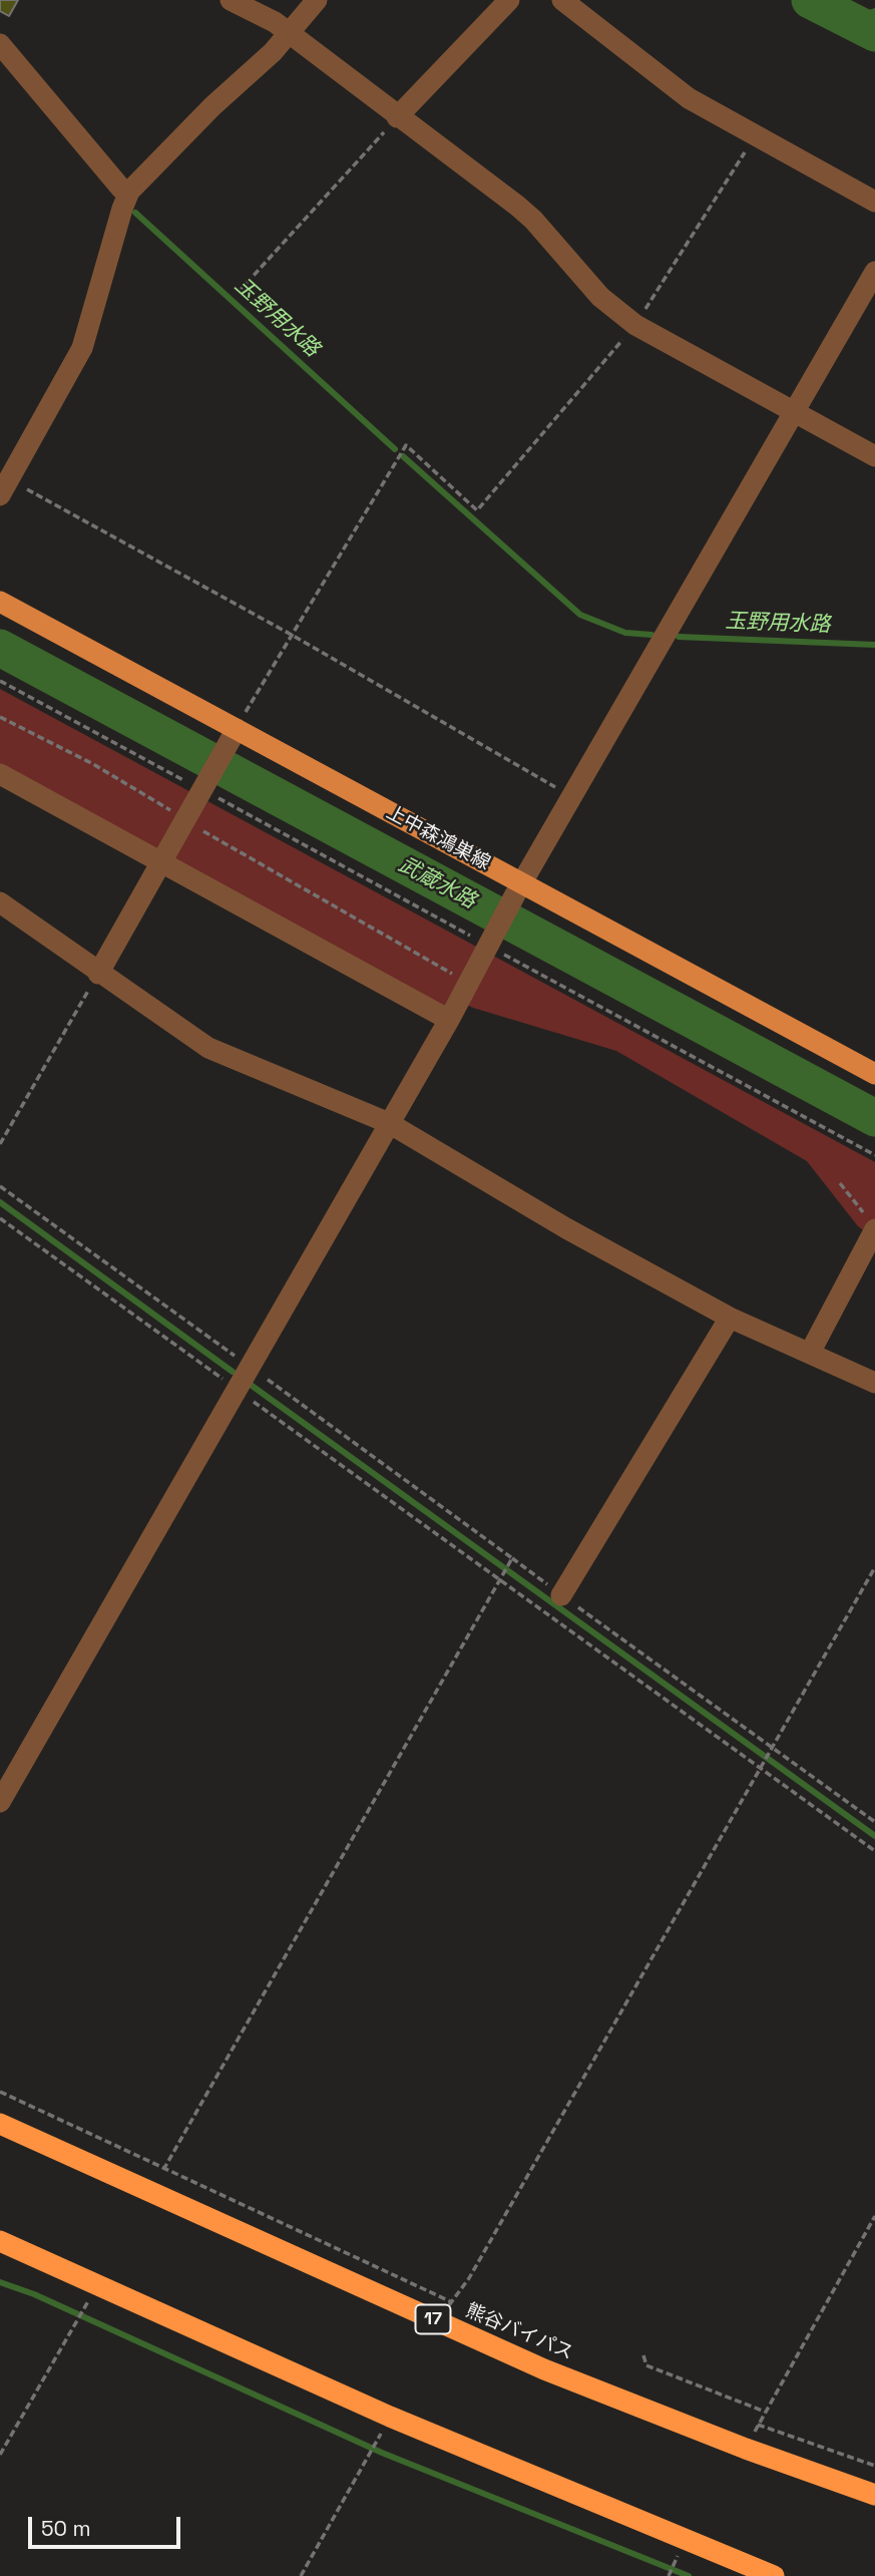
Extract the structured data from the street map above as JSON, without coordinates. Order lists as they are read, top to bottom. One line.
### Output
{"streets":{"highway":["17","熊谷バイパス"],"main road":["上中森鴻巣線"]},"water":["玉野用水路","武蔵水路"],"scale_bar":"50 m"}
